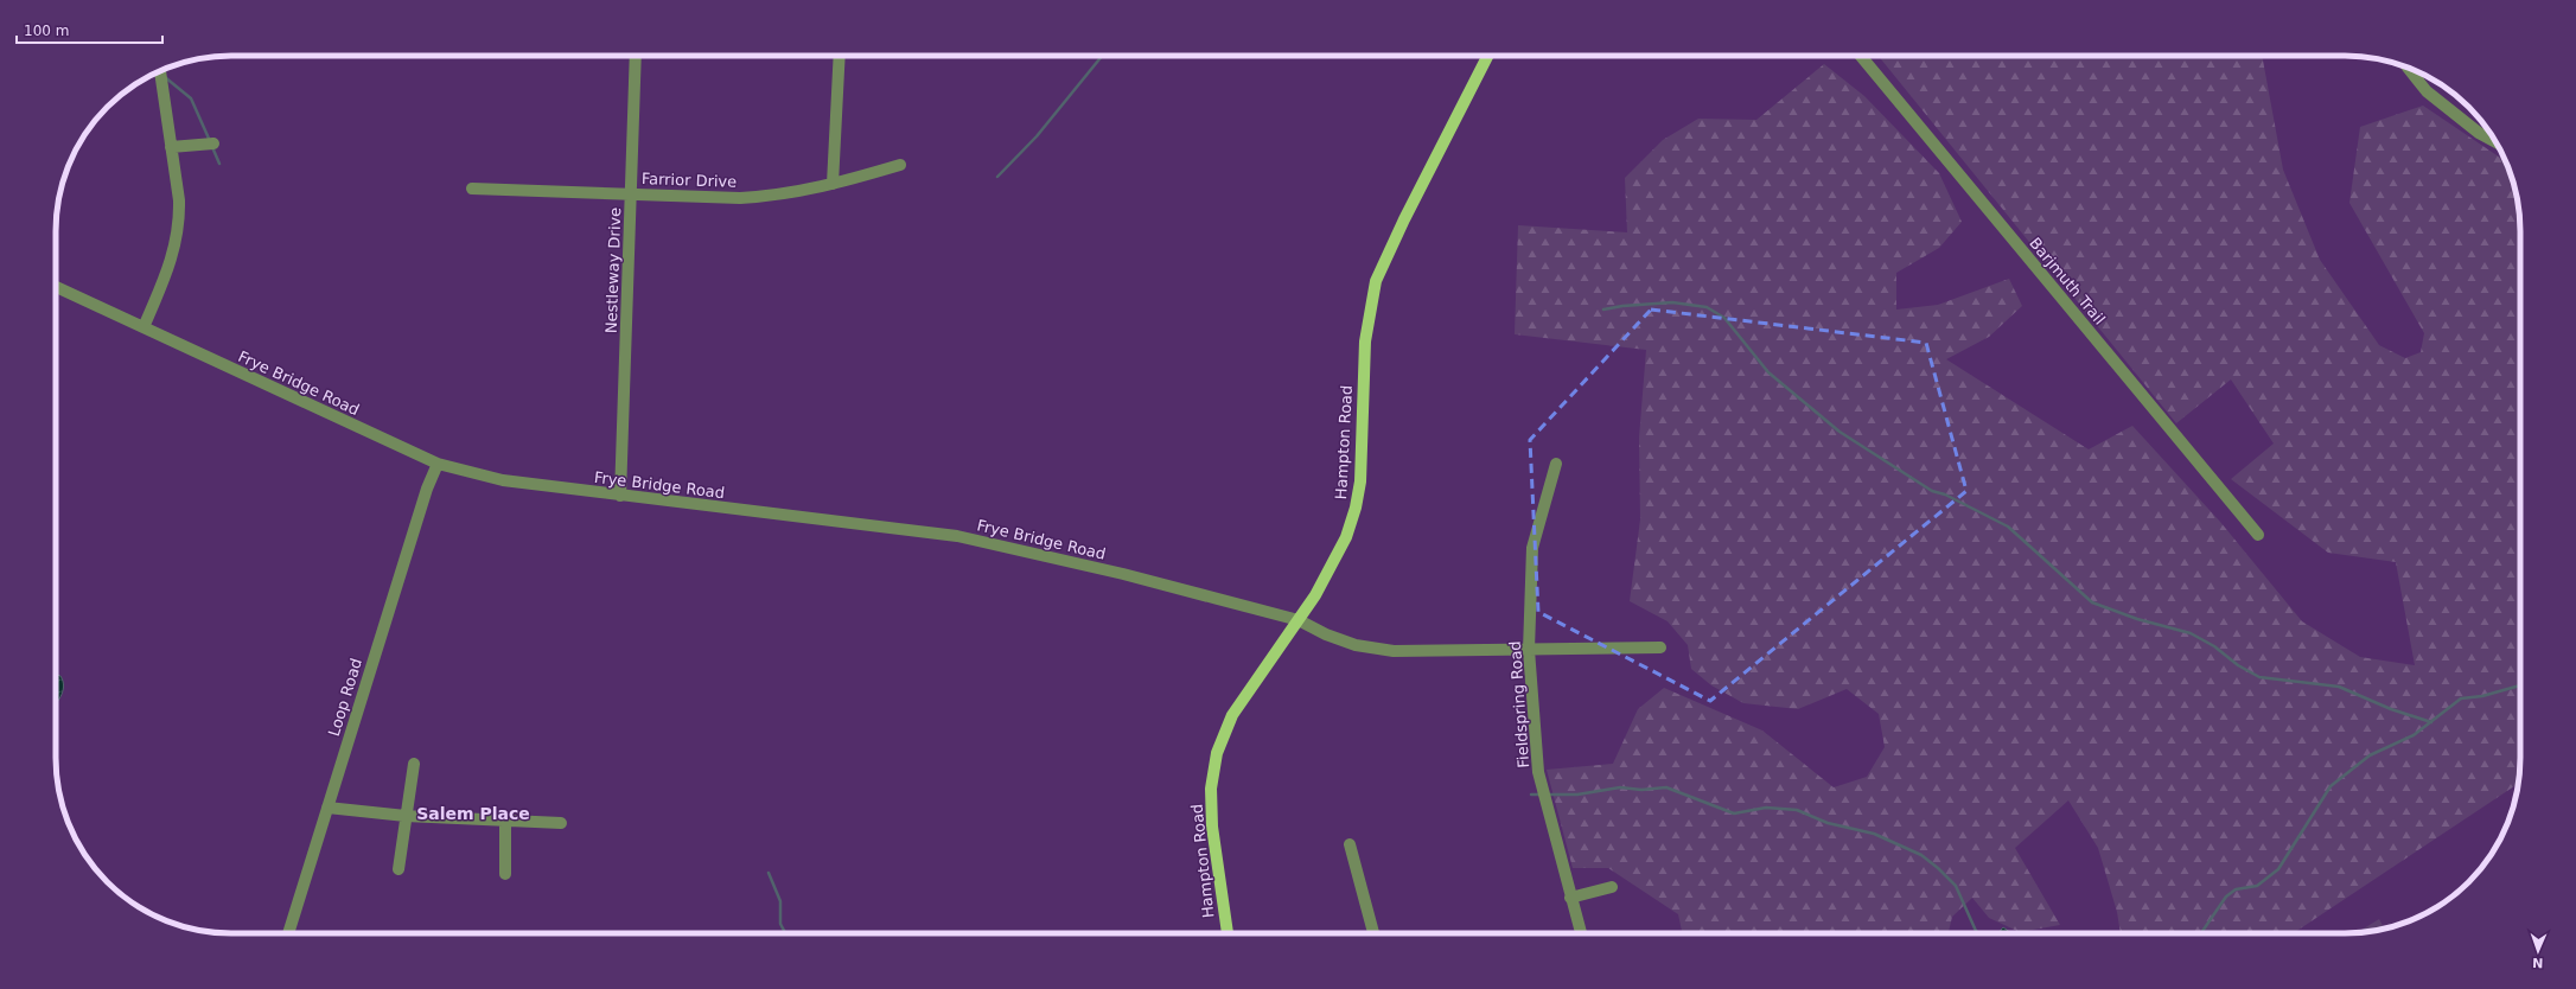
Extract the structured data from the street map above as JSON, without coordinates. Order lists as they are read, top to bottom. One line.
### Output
{"streets":{"main road":["Hampton Road"],"street":["Farrior Drive","Nestleway Drive","Barjmuth Trail","Frye Bridge Road","Loop Road","Fieldspring Road"]},"crossings":[["Farrior Drive","Nestleway Drive"],["Nestleway Drive","Frye Bridge Road"],["Frye Bridge Road","Hampton Road"],["Frye Bridge Road","Loop Road"],["Frye Bridge Road","Fieldspring Road"]],"districts":["Salem Place"],"scale_bar":"100 m","north":"bottom"}
